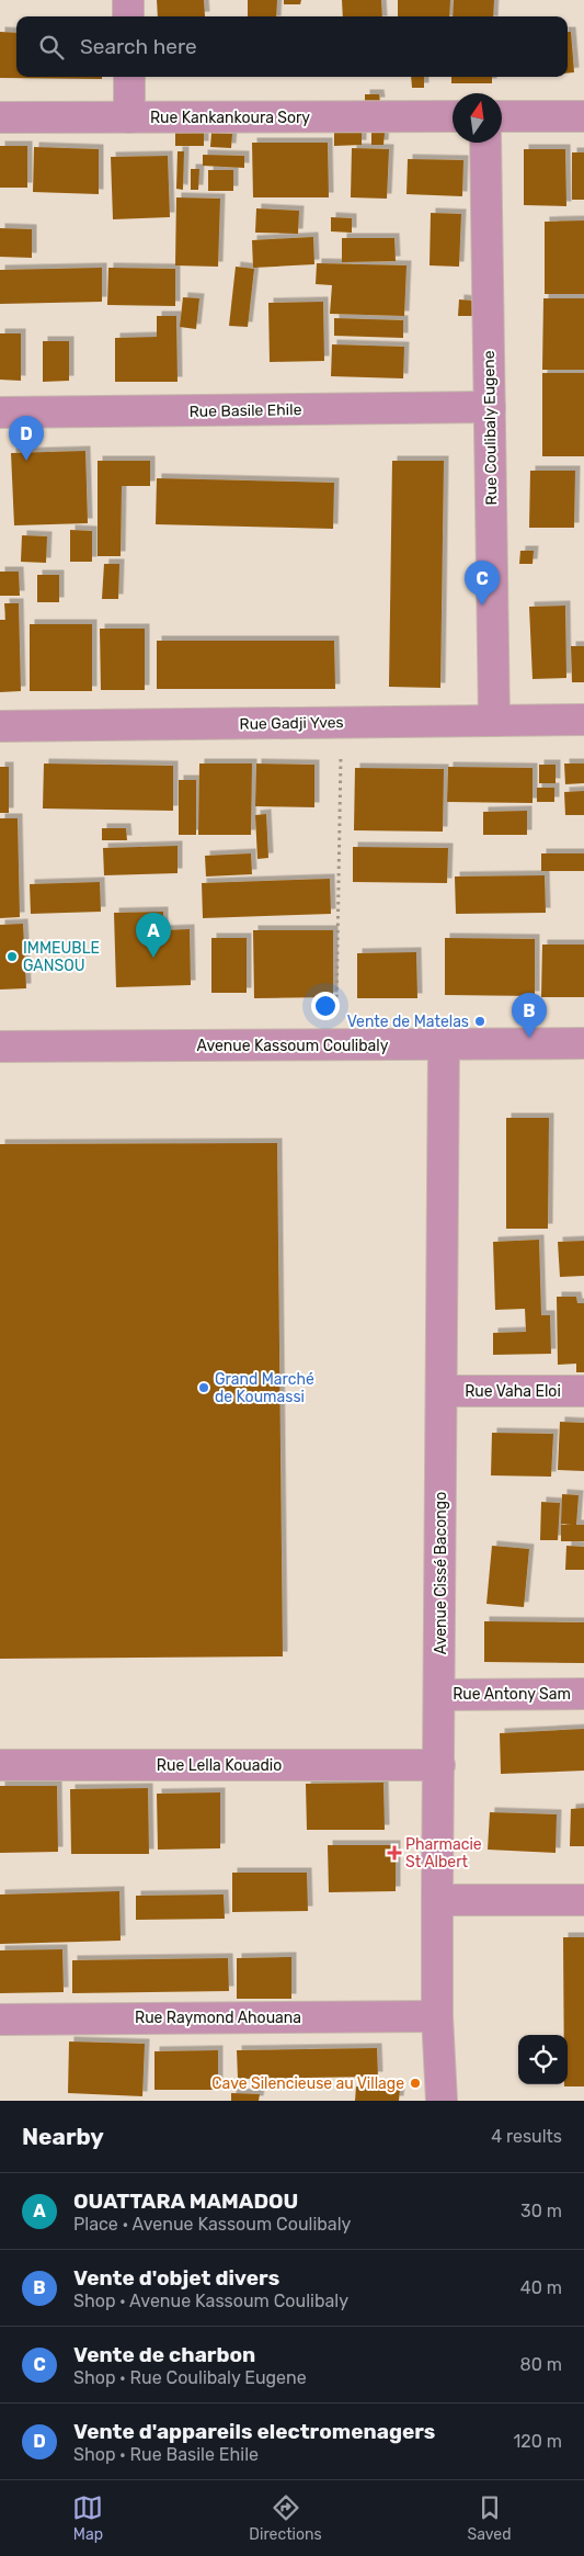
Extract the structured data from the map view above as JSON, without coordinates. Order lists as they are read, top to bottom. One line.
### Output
{"streets":{"street":["Rue Kankankoura Sory","Rue Basile Ehile","Rue Coulibaly Eugene","Rue Gadji Yves","Avenue Kassoum Coulibaly","Rue Vaha Eloi","Avenue Cissé Bacongo","Rue Antony Sam","Rue Lella Kouadio","Rue Raymond Ahouana"]},"crossings":[["Rue Basile Ehile","Rue Coulibaly Eugene"],["Rue Coulibaly Eugene","Rue Gadji Yves"],["Avenue Kassoum Coulibaly","Avenue Cissé Bacongo"],["Rue Vaha Eloi","Avenue Cissé Bacongo"],["Avenue Cissé Bacongo","Rue Antony Sam"],["Avenue Cissé Bacongo","Rue Lella Kouadio"],["Avenue Cissé Bacongo","Rue Raymond Ahouana"]],"places":{"other":["IMMEUBLE GANSOU","Vente de Matelas","Grand Marché de Koumassi","Cave Silencieuse au Village"],"health":["Pharmacie St Albert"]},"north":"top","page":{"search":"Search here","pins":["D","C","A","B"],"heading":["Nearby","4 results"],"list":[{"mark":"A","name":"OUATTARA MAMADOU","note":"Place · Avenue Kassoum Coulibaly","value":"30 m"},{"mark":"B","name":"Vente d'objet divers","note":"Shop · Avenue Kassoum Coulibaly","value":"40 m"},{"mark":"C","name":"Vente de charbon","note":"Shop · Rue Coulibaly Eugene","value":"80 m"},{"mark":"D","name":"Vente d'appareils electromenagers","note":"Shop · Rue Basile Ehile","value":"120 m"}],"nav":["Map","Directions","Saved"]}}
